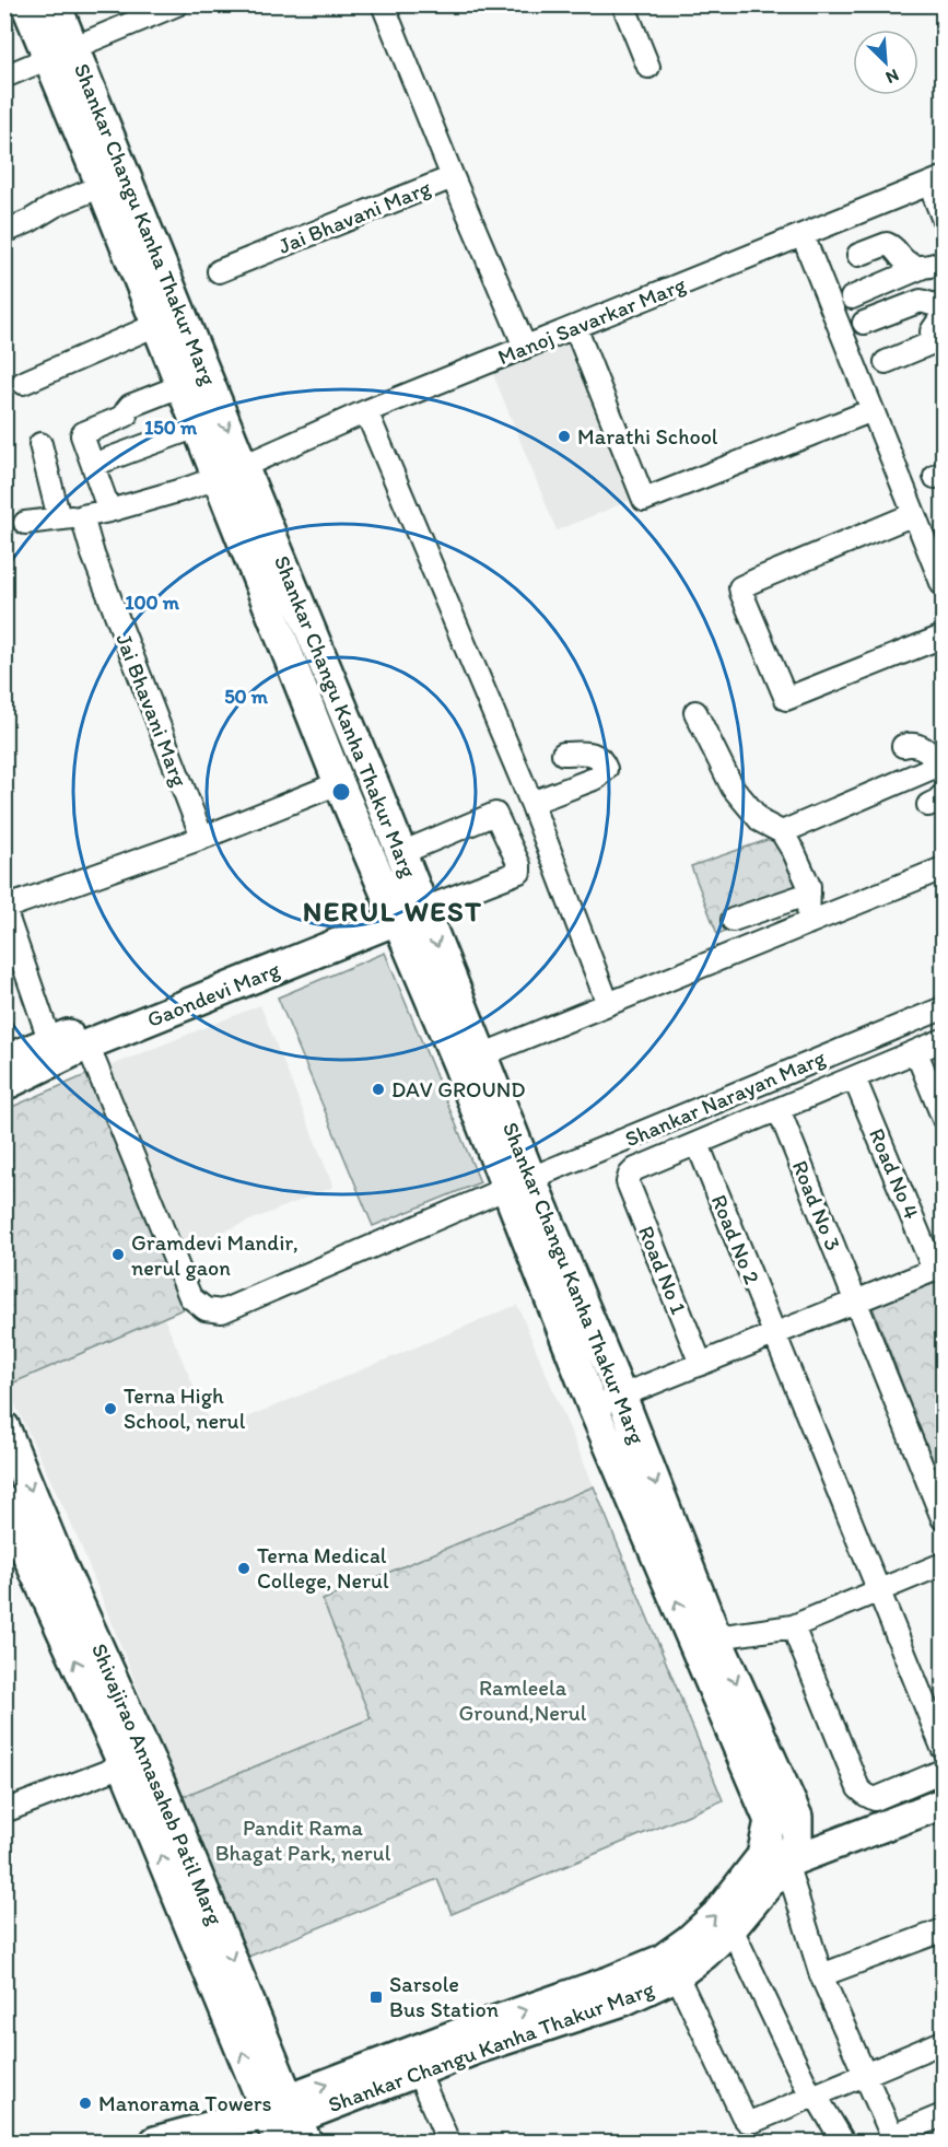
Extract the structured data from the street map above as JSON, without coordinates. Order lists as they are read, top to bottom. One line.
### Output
{"streets":{"street":["Jai Bhavani Marg","Shankar Changu Kanha Thakur Marg","Manoj Savarkar Marg","Gaondevi Marg","Shankar Narayan Marg","Road No 4","Road No 3","Road No 2","Road No 1","Shivajirao Annasaheb Patil Marg"]},"crossings":[["Shankar Changu Kanha Thakur Marg","Manoj Savarkar Marg"],["Shankar Changu Kanha Thakur Marg","Gaondevi Marg"],["Shankar Changu Kanha Thakur Marg","Shankar Narayan Marg"],["Shankar Changu Kanha Thakur Marg","Shivajirao Annasaheb Patil Marg"],["Gaondevi Marg","Shankar Narayan Marg"],["Road No 2","Road No 1"]],"districts":["NERUL WEST"],"parks":["Ramleela Ground,Nerul","Pandit Rama Bhagat Park, nerul"],"places":{"other":["Marathi School","DAV GROUND","Gramdevi Mandir, nerul gaon","Terna High School, nerul","Terna Medical College, Nerul","Manorama Towers"],"transit":["Sarsole Bus Station"]},"north":"bottom right","rings":["150 m","100 m","50 m"]}
